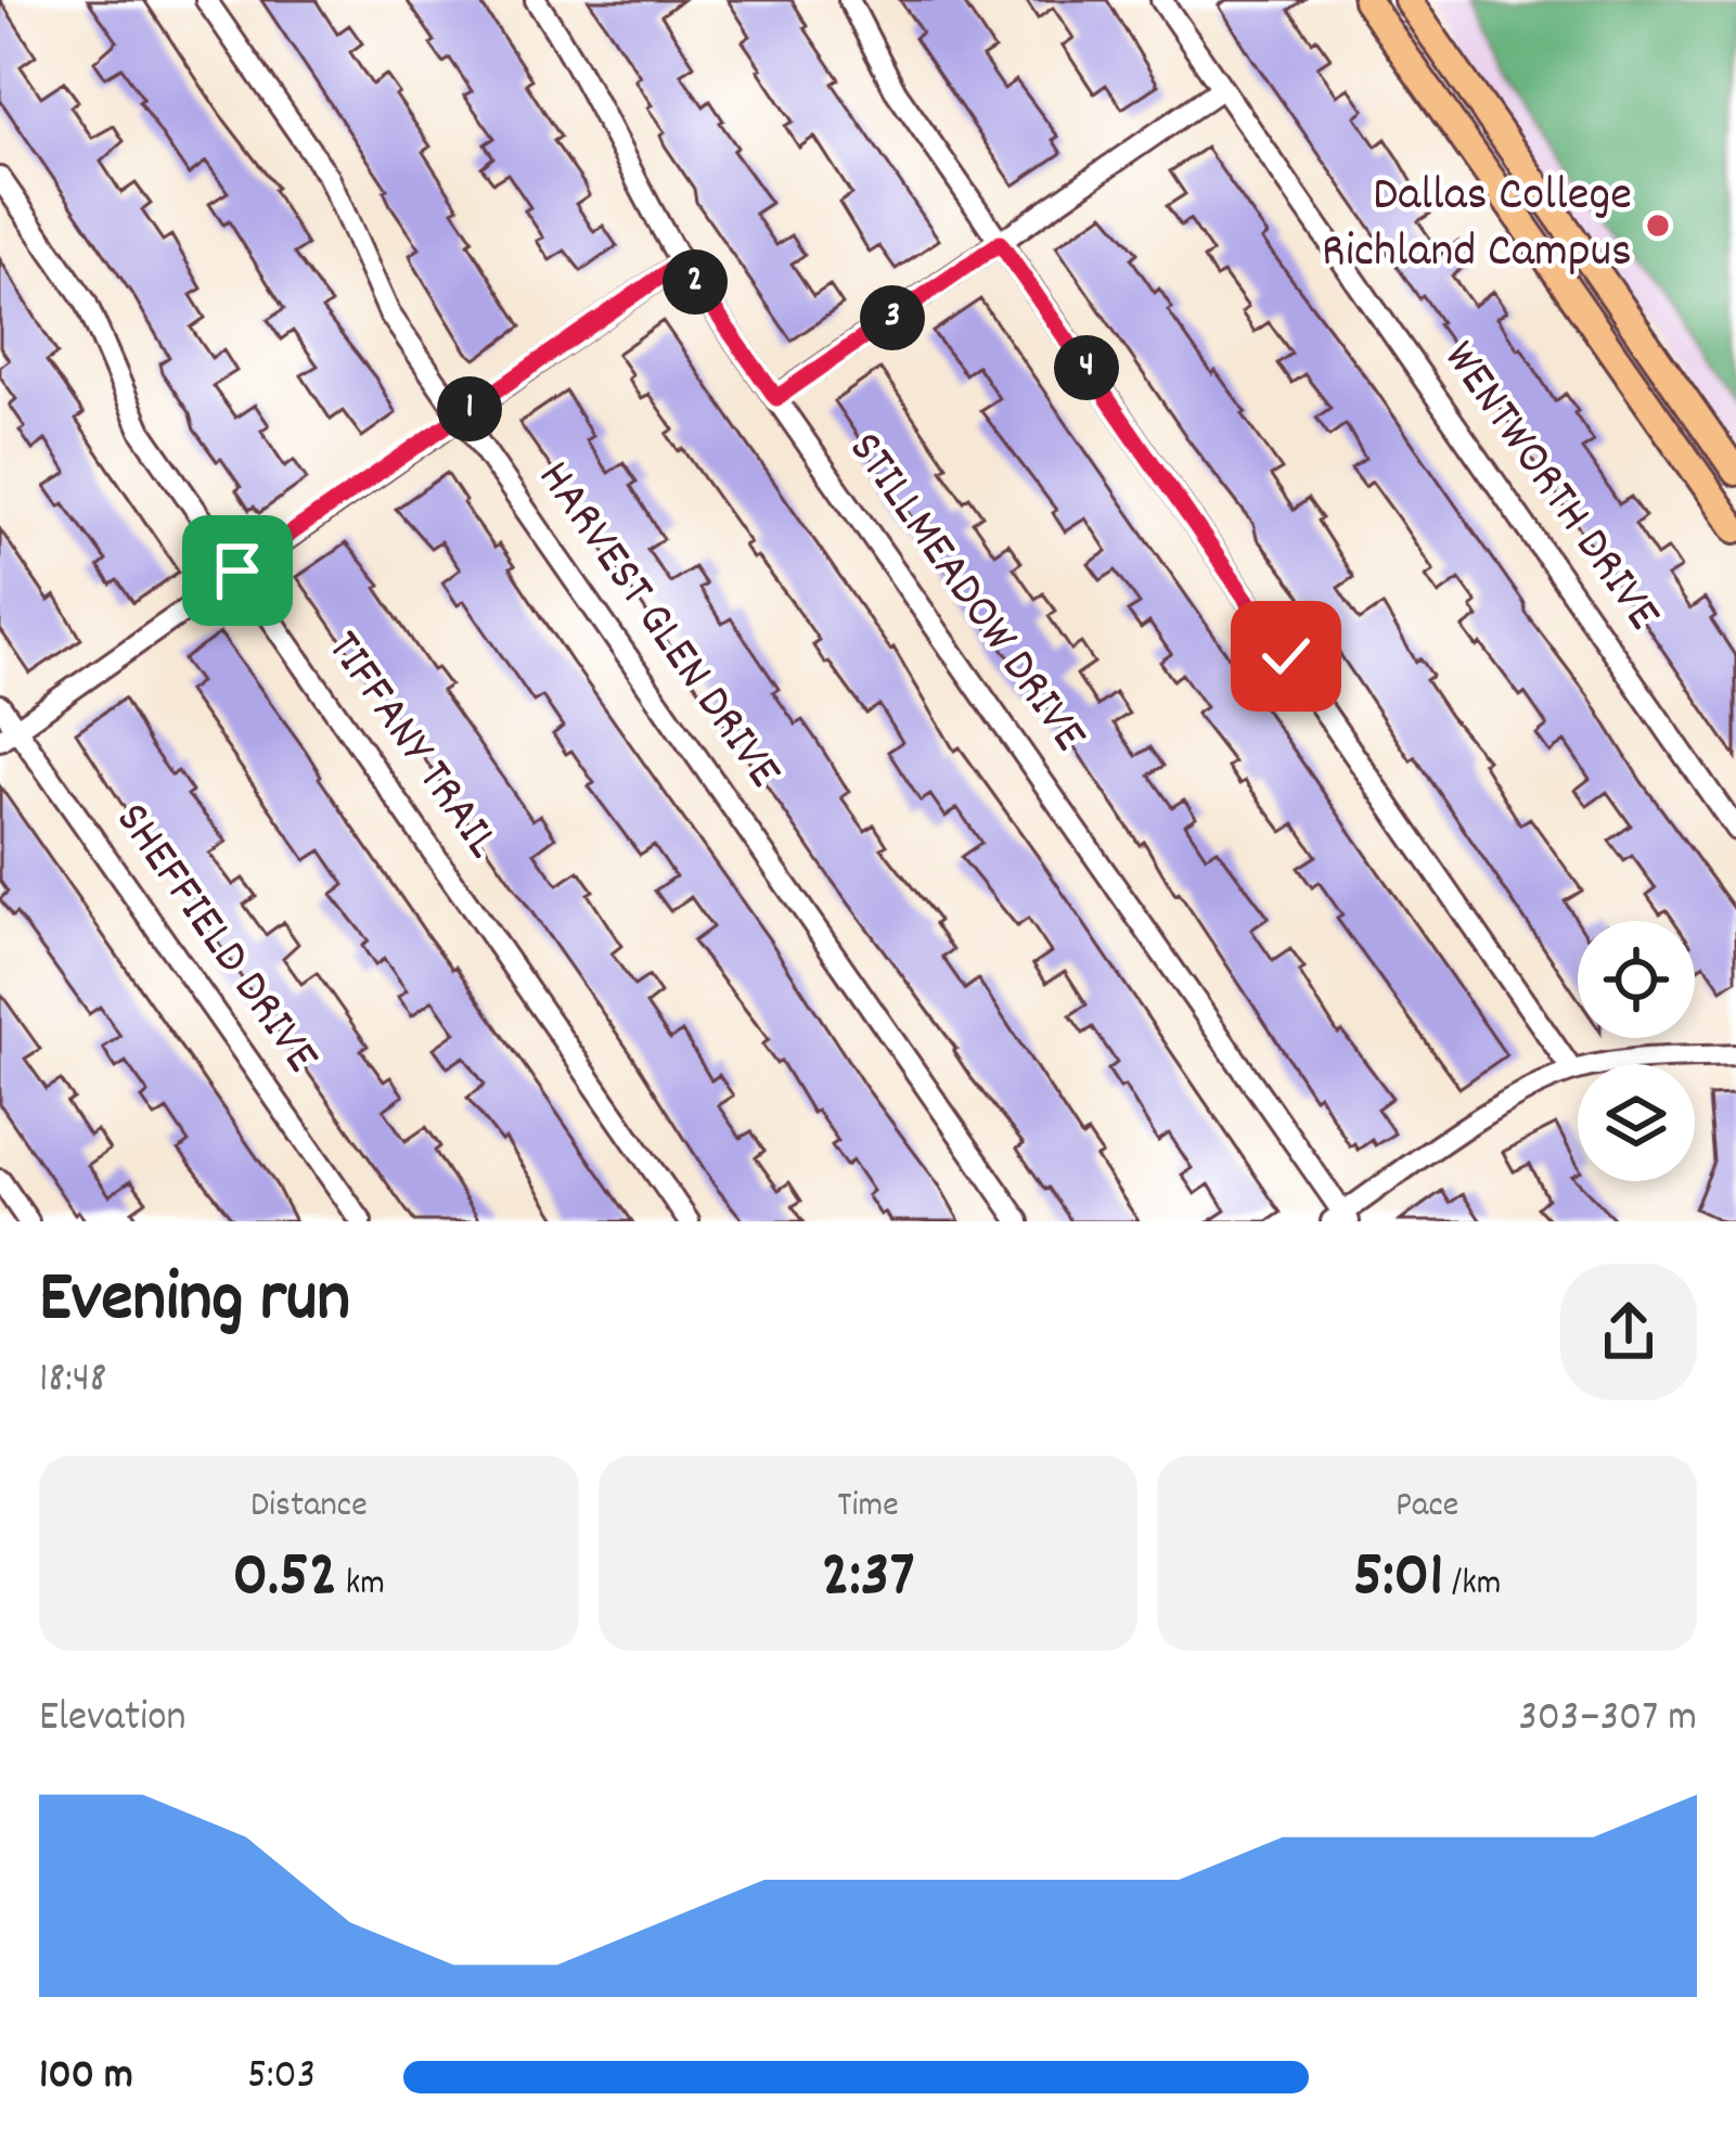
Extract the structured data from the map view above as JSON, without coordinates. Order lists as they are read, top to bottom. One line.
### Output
{"streets":{"street":["WENTWORTH DRIVE","STILLMEADOW DRIVE","HARVEST GLEN DRIVE","TIFFANY TRAIL","SHEFFIELD DRIVE"]},"places":["Dallas College Richland Campus"],"page":{"pins":["2","3","4","1"],"heading":["Evening run","18:48"],"stats":[["Distance","0.52 km"],["Time","2:37"],["Pace","5:01 /km"]],"chart":["Elevation","303–307 m"],"list":[{"name":"100 m","note":"5:03"}]}}
